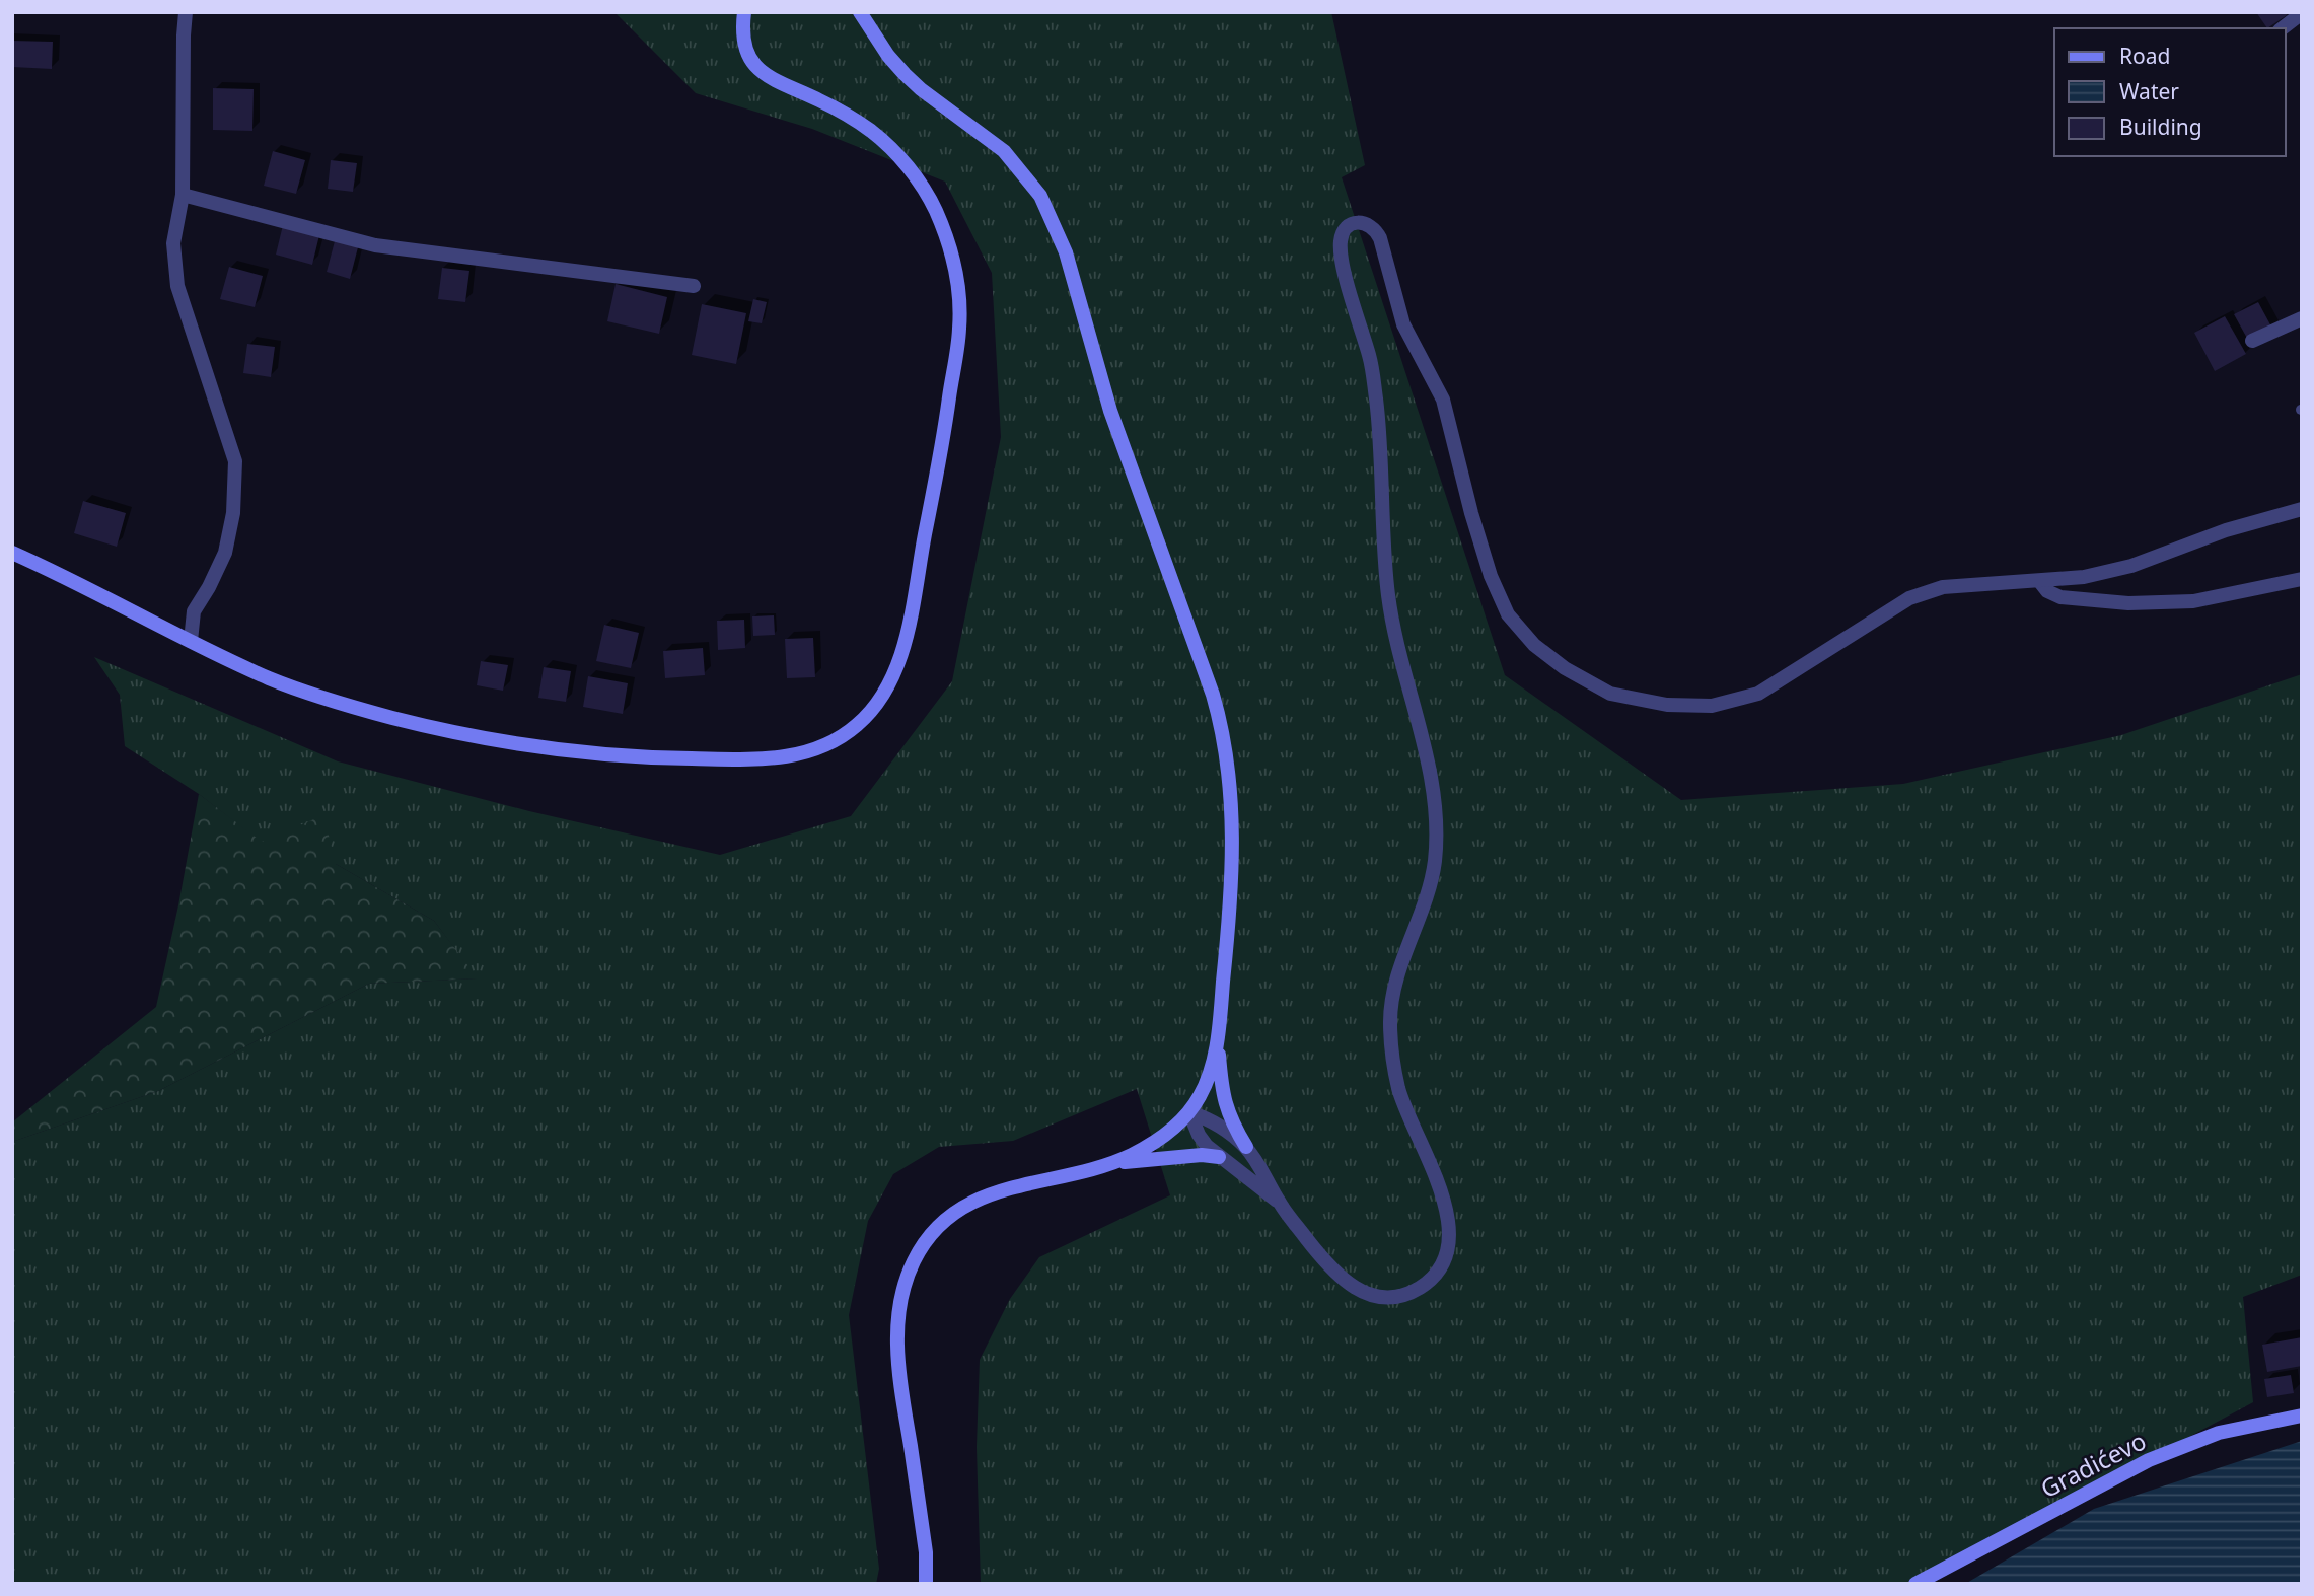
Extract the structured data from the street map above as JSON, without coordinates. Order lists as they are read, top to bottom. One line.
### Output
{"streets":{"main road":["Gradićevo"]},"legend":["Road","Water","Building"]}
